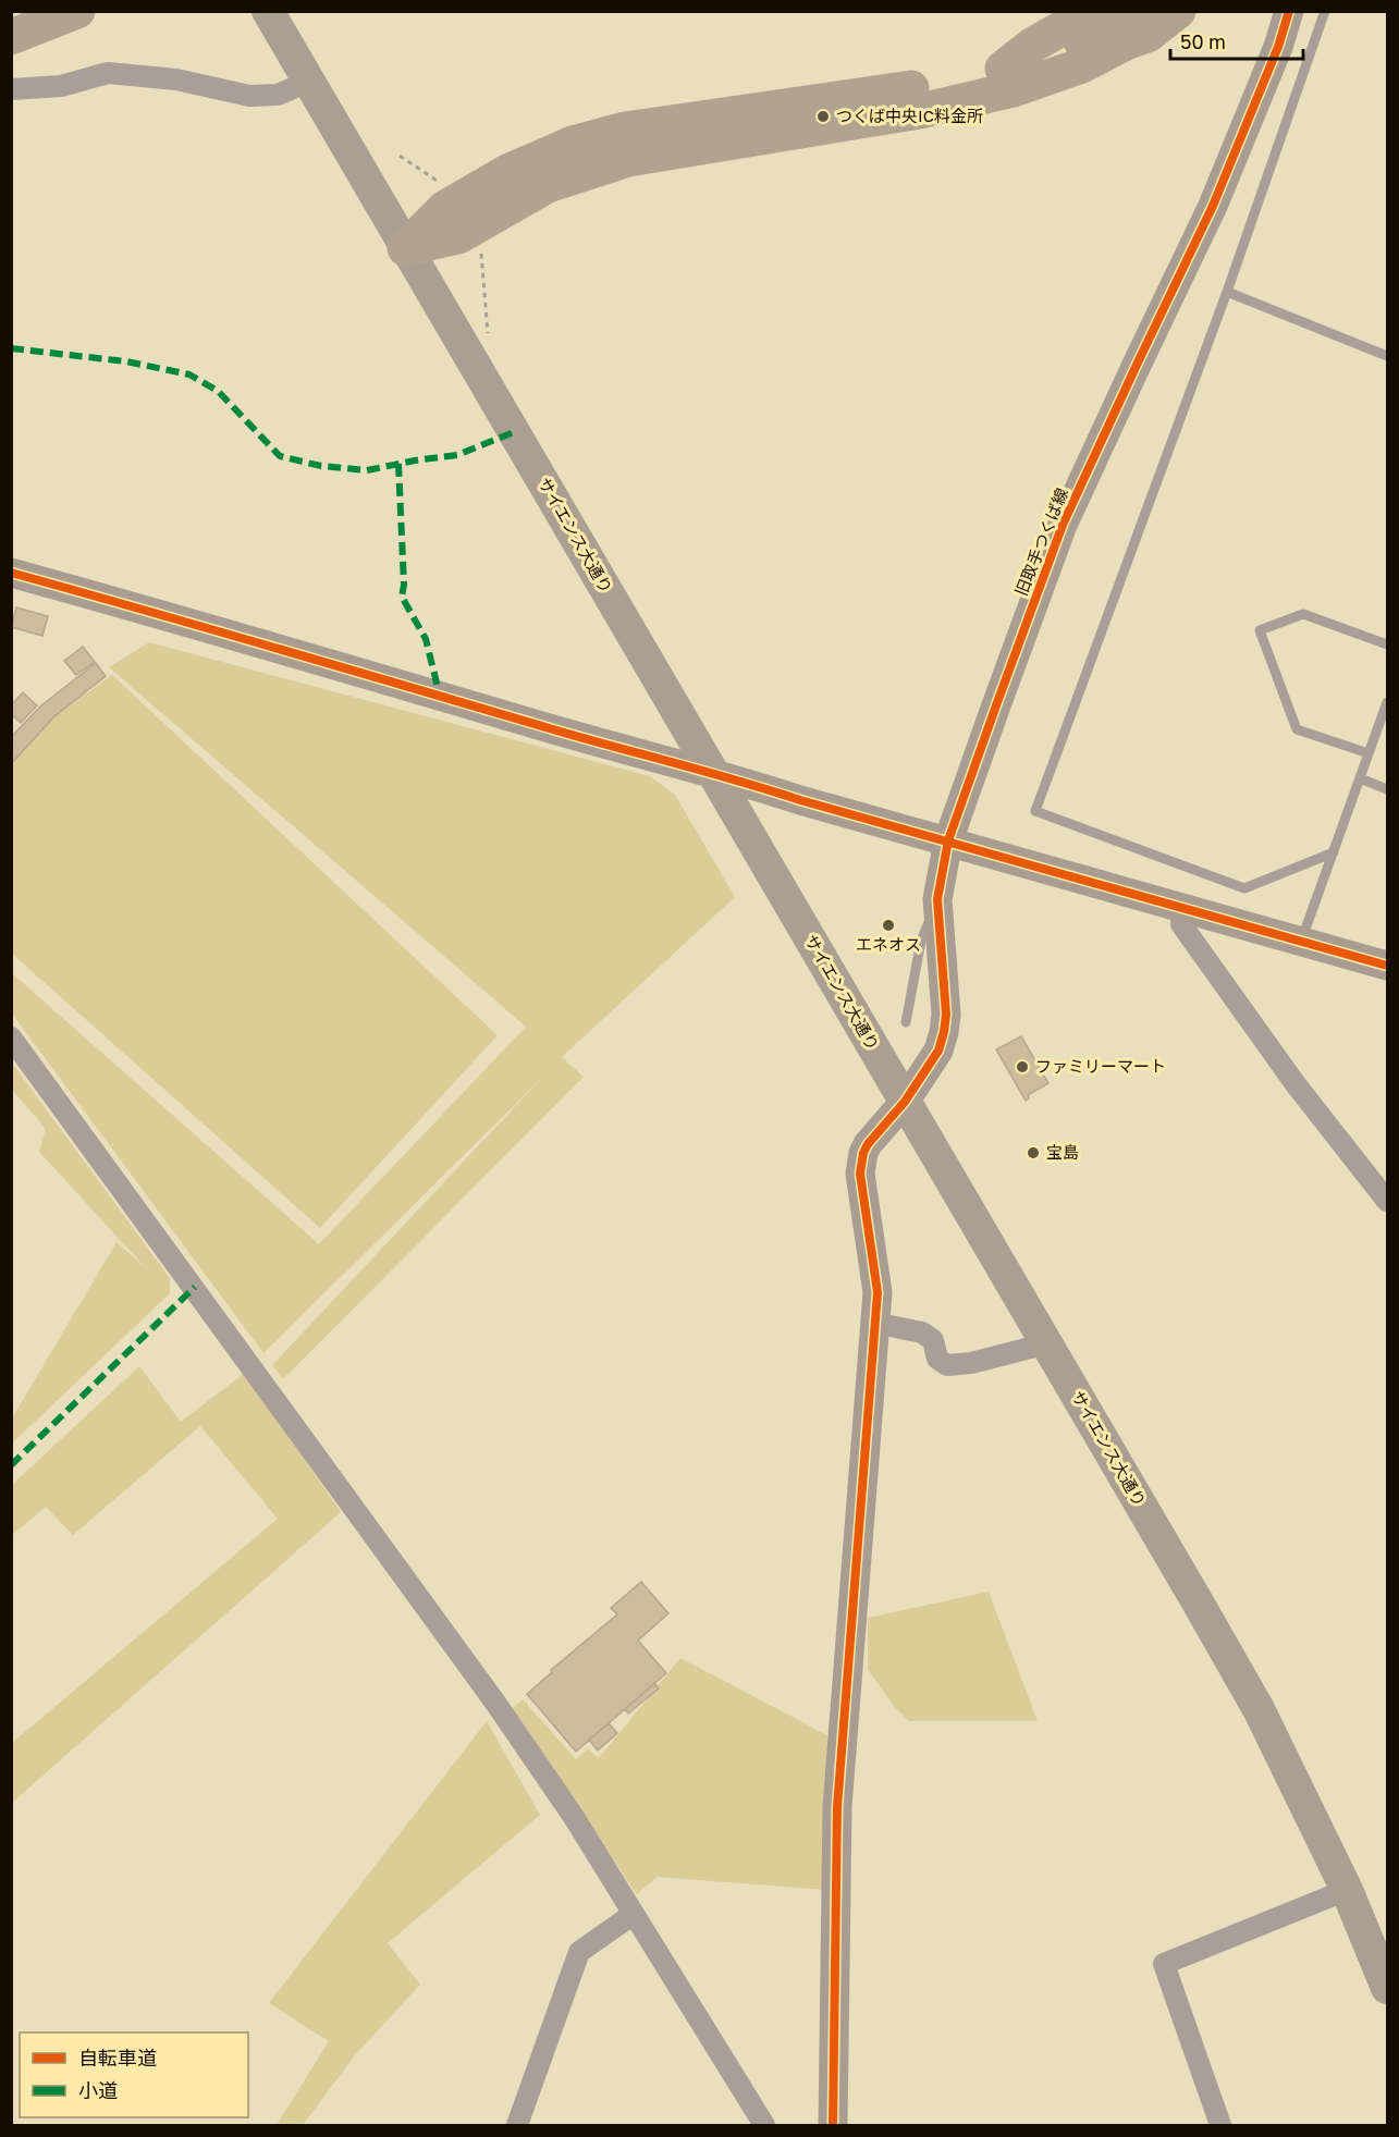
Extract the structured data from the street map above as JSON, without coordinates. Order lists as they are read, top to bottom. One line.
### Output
{"streets":{"main road":["サイエンス大通り"],"street":["旧取手つくば線"]},"crossings":[["サイエンス大通り","旧取手つくば線"]],"places":["つくば中央IC料金所","エネオス","ファミリーマート","宝島"],"legend":["自転車道","小道"],"scale_bar":"50 m"}
